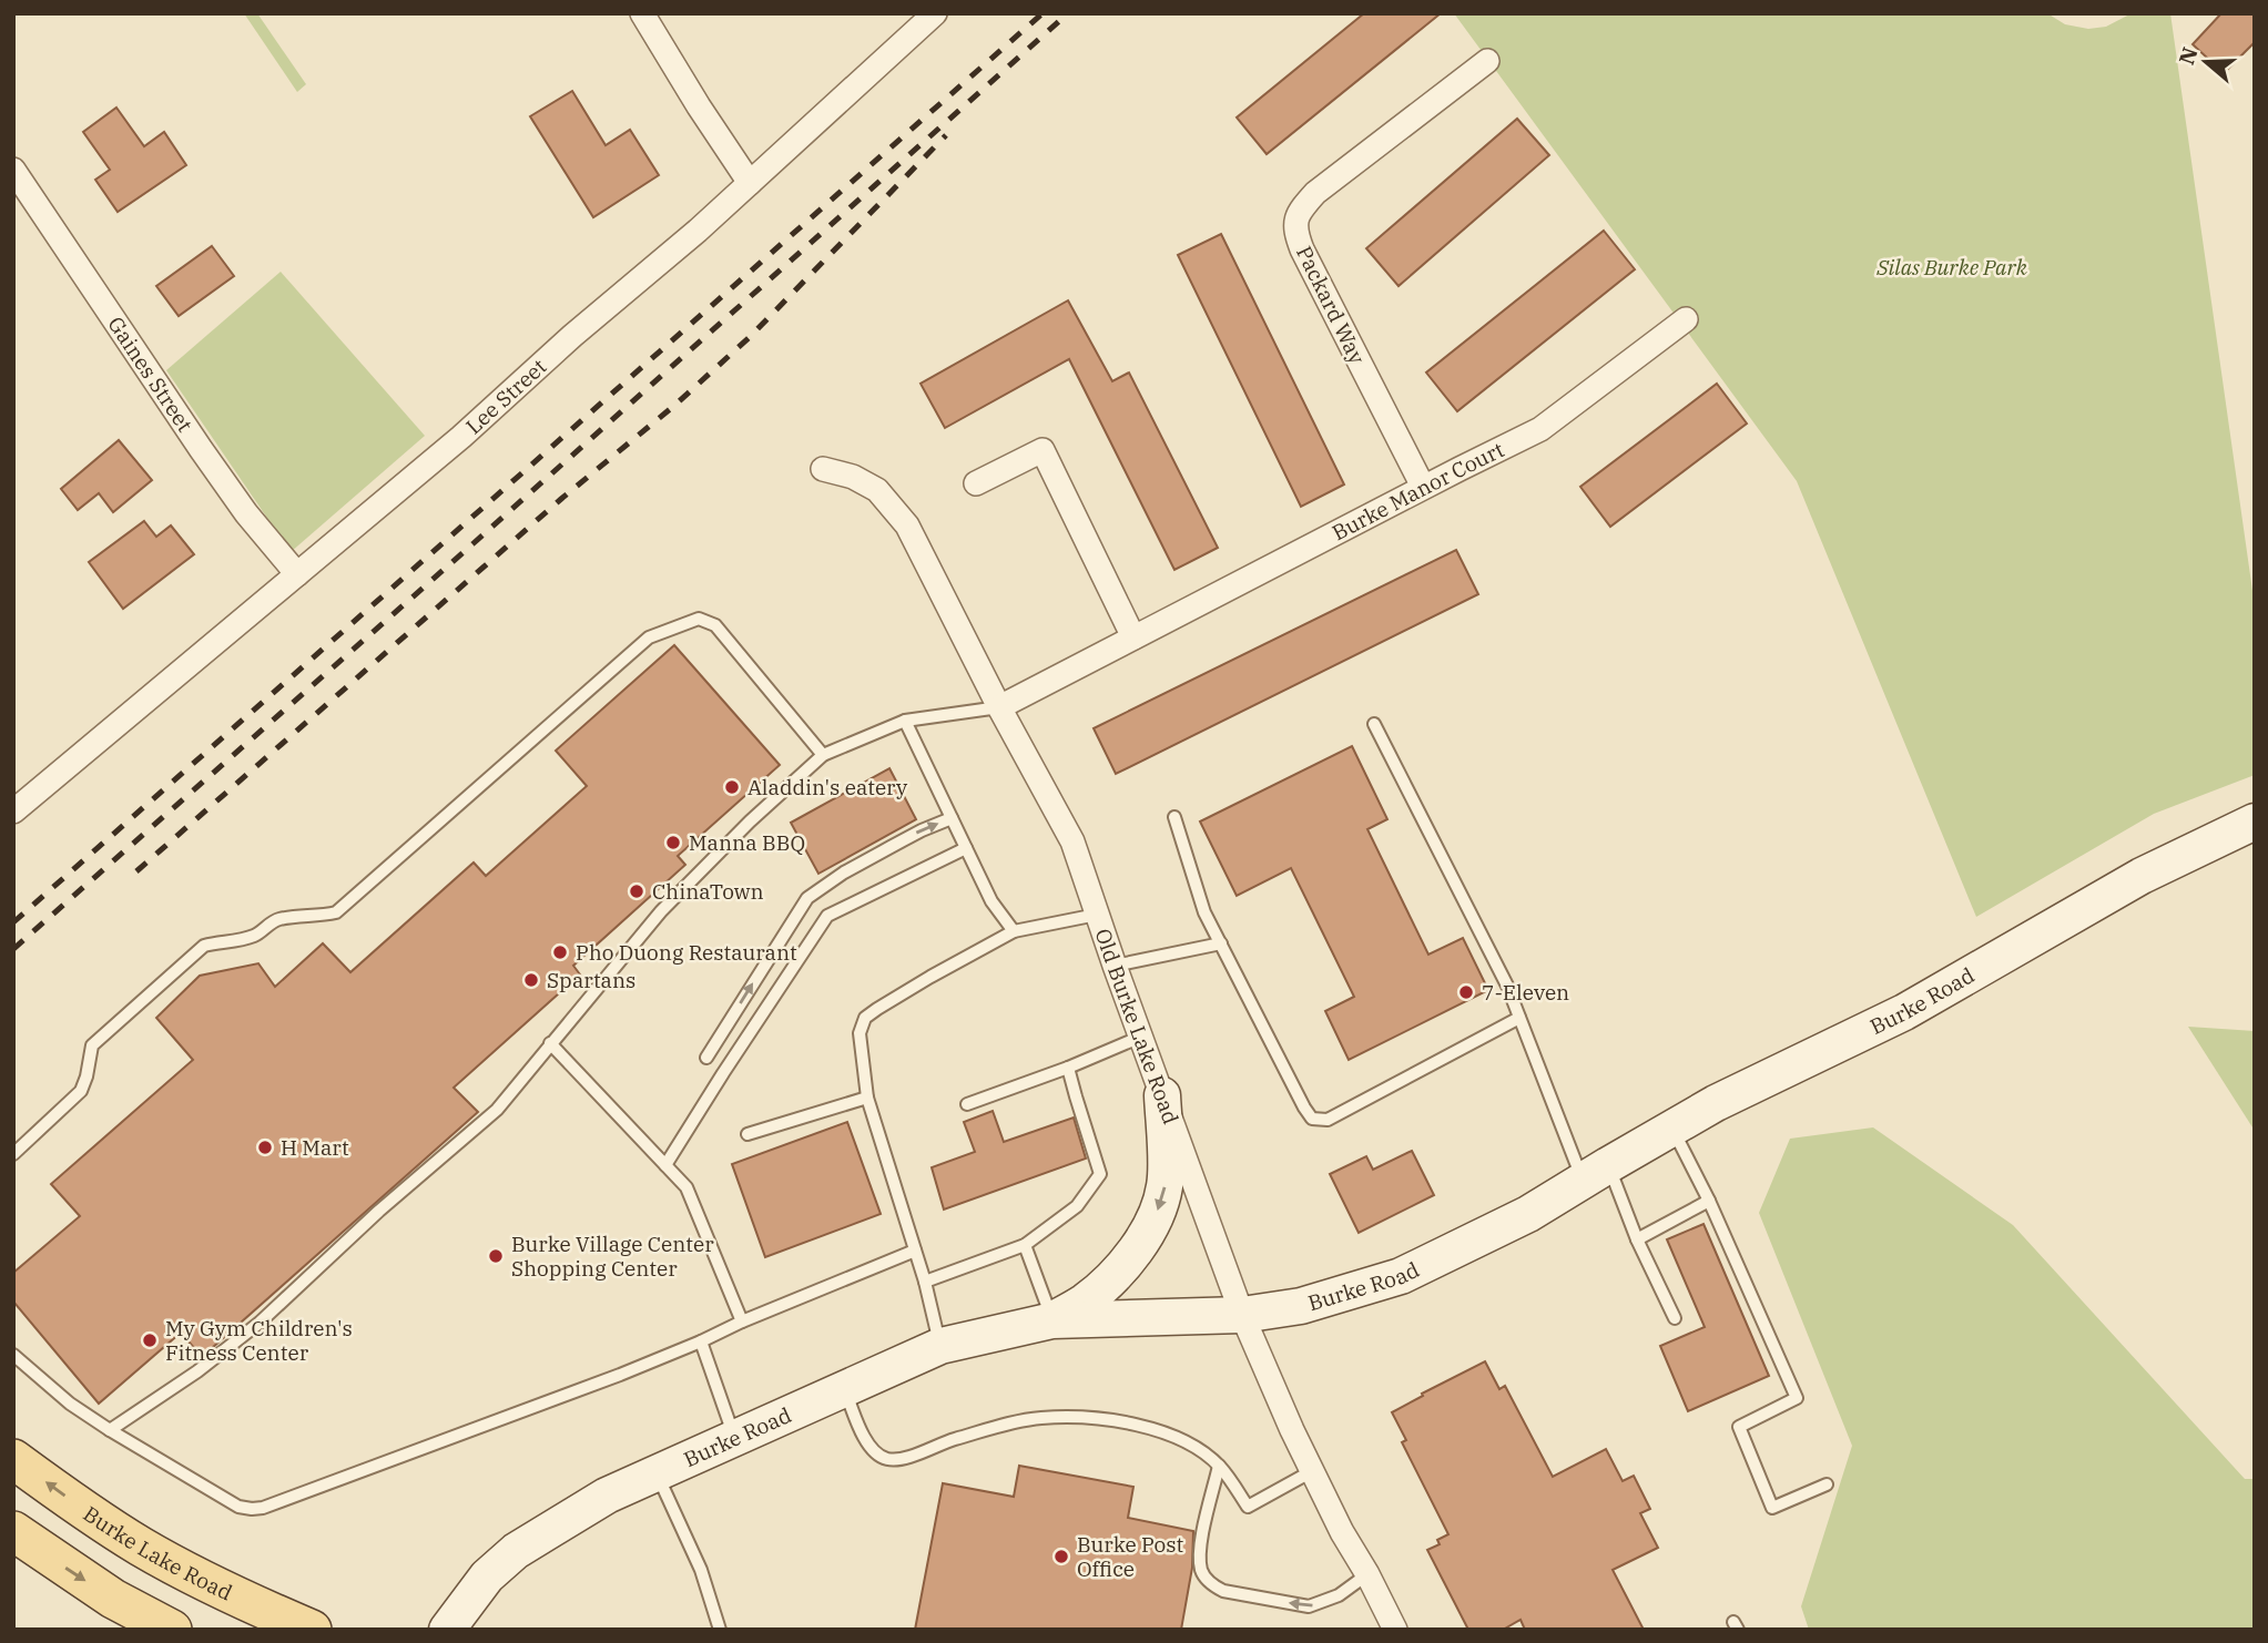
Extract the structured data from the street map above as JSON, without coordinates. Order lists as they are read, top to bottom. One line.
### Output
{"streets":{"main road":["Burke Lake Road"],"street":["Packard Way","Gaines Street","Lee Street","Burke Manor Court","Burke Road","Old Burke Lake Road"]},"crossings":[["Packard Way","Burke Manor Court"],["Gaines Street","Lee Street"],["Burke Manor Court","Old Burke Lake Road"],["Burke Road","Old Burke Lake Road"]],"parks":["Silas Burke Park"],"places":["Aladdin's eatery","Manna BBQ","ChinaTown","Pho Duong Restaurant","Spartans","7-Eleven","H Mart","Burke Village Center Shopping Center","My Gym Children's Fitness Center","Burke Post Office"],"north":"left"}
